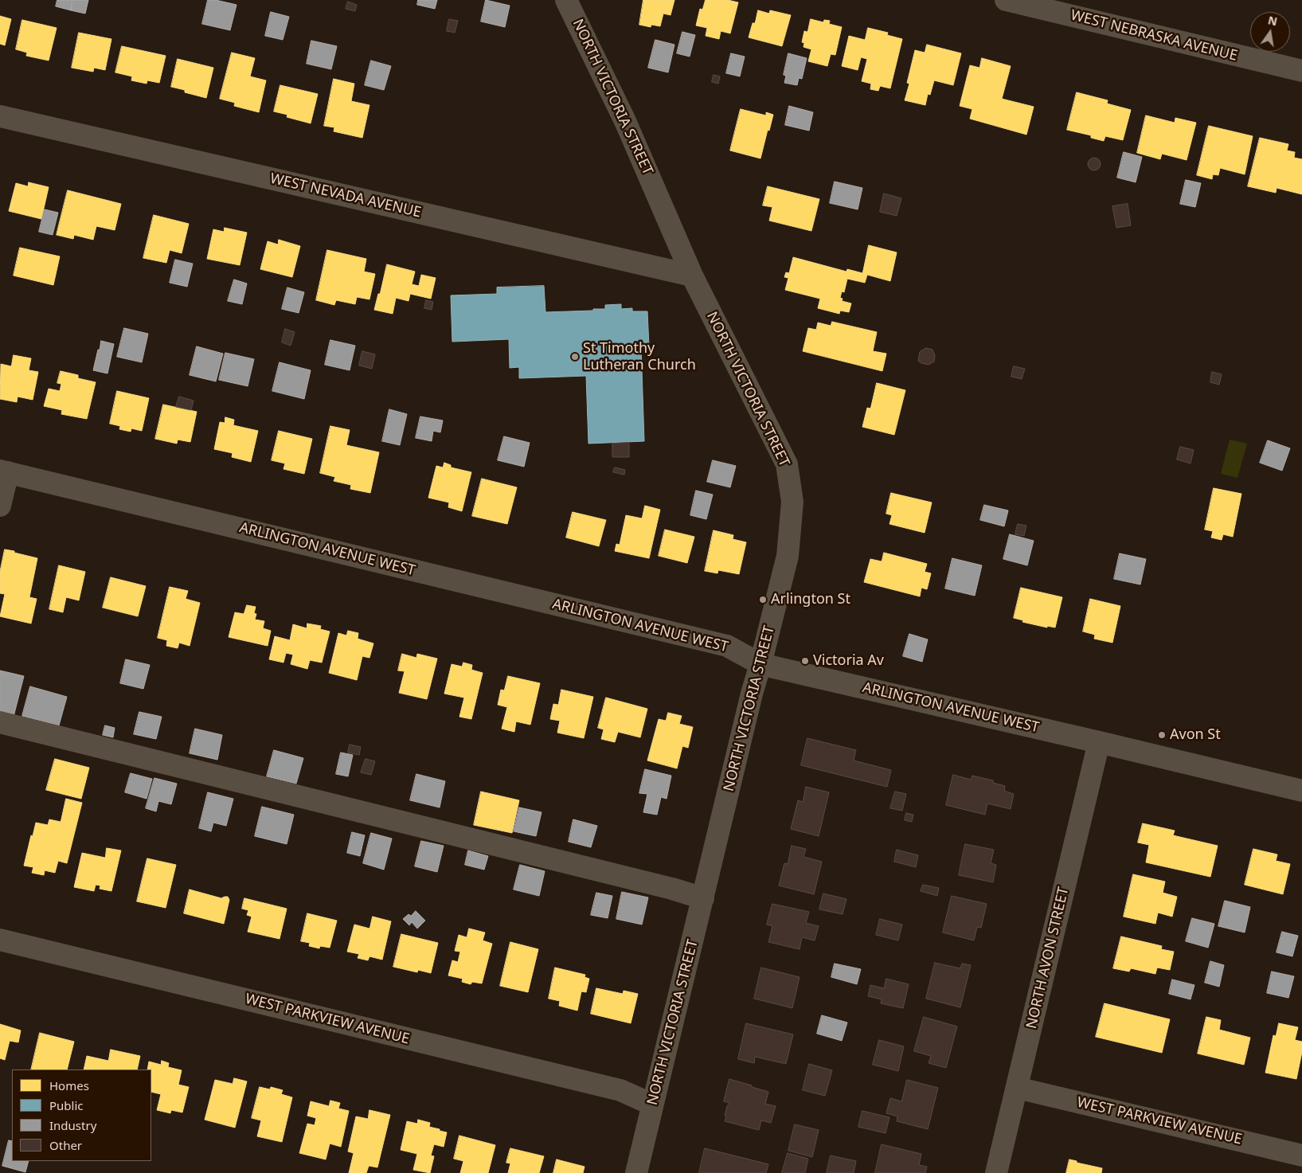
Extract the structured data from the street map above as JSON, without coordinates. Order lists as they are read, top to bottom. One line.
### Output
{"streets":{"street":["WEST NEBRASKA AVENUE","NORTH VICTORIA STREET","WEST NEVADA AVENUE","ARLINGTON AVENUE WEST","NORTH AVON STREET","WEST PARKVIEW AVENUE"]},"crossings":[["NORTH VICTORIA STREET","WEST NEVADA AVENUE"],["NORTH VICTORIA STREET","ARLINGTON AVENUE WEST"],["NORTH VICTORIA STREET","WEST PARKVIEW AVENUE"],["ARLINGTON AVENUE WEST","NORTH AVON STREET"],["NORTH AVON STREET","WEST PARKVIEW AVENUE"]],"places":["St Timothy Lutheran Church","Arlington St","Victoria Av","Avon St"],"legend":["Homes","Public","Industry","Other"],"north":"top"}
